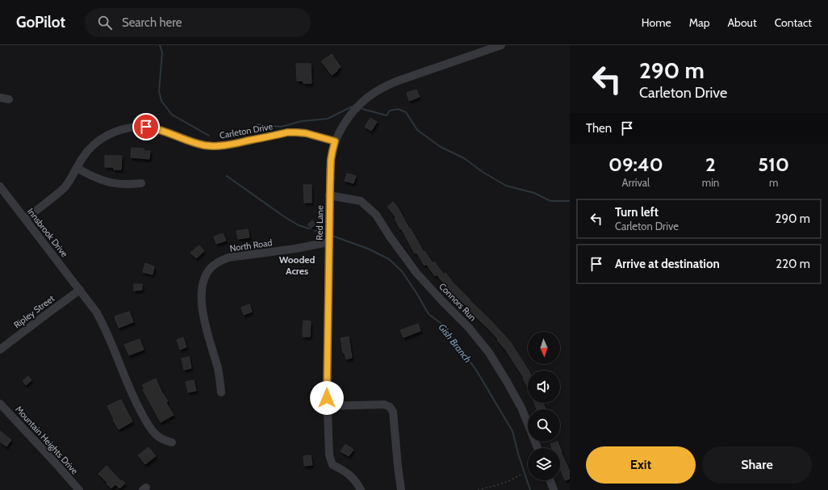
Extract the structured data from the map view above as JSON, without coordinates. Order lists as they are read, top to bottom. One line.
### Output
{"streets":{"street":["Carleton Drive","Red Lane","Innsbrook Drive","North Road","Connors Run","Ripley Street","Mountain Heights Drive"]},"crossings":[["Carleton Drive","Red Lane"],["Carleton Drive","Innsbrook Drive"],["Red Lane","North Road"],["Red Lane","Connors Run"],["Innsbrook Drive","Ripley Street"]],"districts":["Wooded Acres"],"water":["Gish Branch"],"north":"bottom","page":{"header":"GoPilot","search":"Search here","nav":["Home","Map","About","Contact"],"turn":["290 m","Carleton Drive"],"then":"Then","eta":["09:40","Arrival","2","min","510","m"],"list":[{"name":"Turn left","note":"Carleton Drive","value":"290 m"},{"name":"Arrive at destination","value":"220 m"}],"buttons":["Exit","Share"]}}
